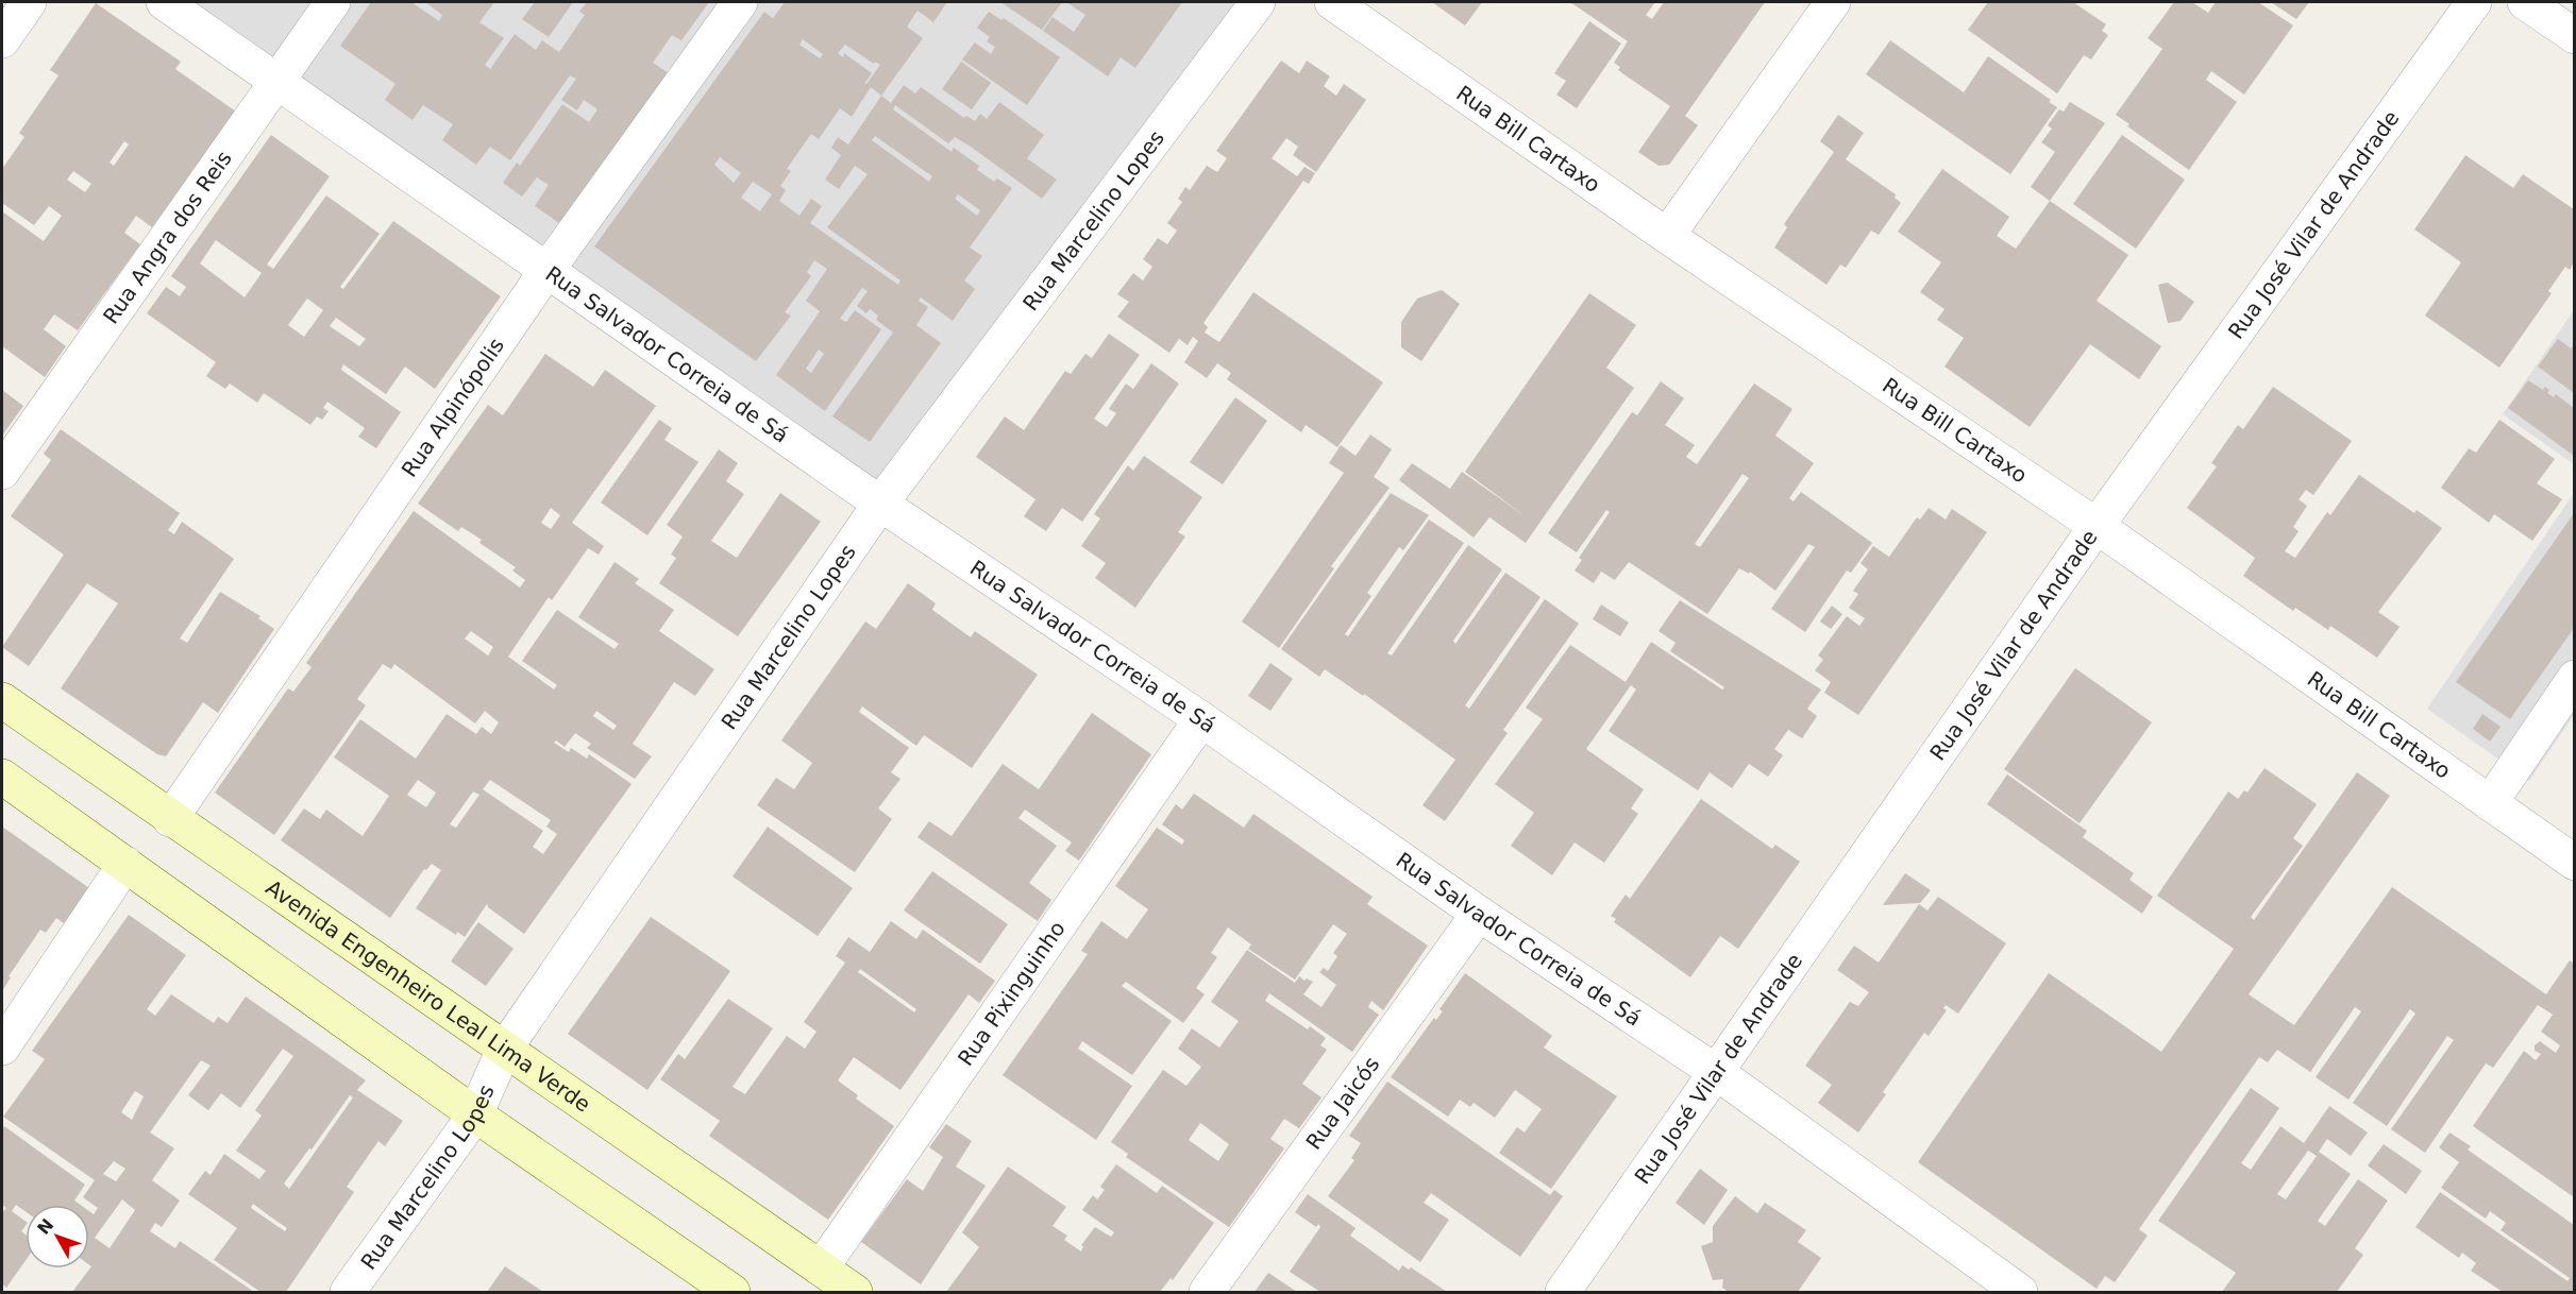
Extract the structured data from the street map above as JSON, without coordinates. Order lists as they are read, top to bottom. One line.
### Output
{"streets":{"main road":["Avenida Engenheiro Leal Lima Verde"],"street":["Rua Bill Cartaxo","Rua Marcelino Lopes","Rua José Vilar de Andrade","Rua Angra dos Reis","Rua Salvador Correia de Sá","Rua Alpinópolis","Rua Pixinguinho","Rua Jaicós"]},"crossings":[["Rua Bill Cartaxo","Rua José Vilar de Andrade"],["Rua Marcelino Lopes","Rua Salvador Correia de Sá"],["Rua Marcelino Lopes","Avenida Engenheiro Leal Lima Verde"],["Rua José Vilar de Andrade","Rua Salvador Correia de Sá"],["Rua Angra dos Reis","Rua Salvador Correia de Sá"],["Rua Salvador Correia de Sá","Rua Alpinópolis"],["Rua Salvador Correia de Sá","Rua Pixinguinho"],["Rua Salvador Correia de Sá","Rua Jaicós"],["Rua Alpinópolis","Avenida Engenheiro Leal Lima Verde"],["Rua Pixinguinho","Avenida Engenheiro Leal Lima Verde"]],"north":"top left"}
